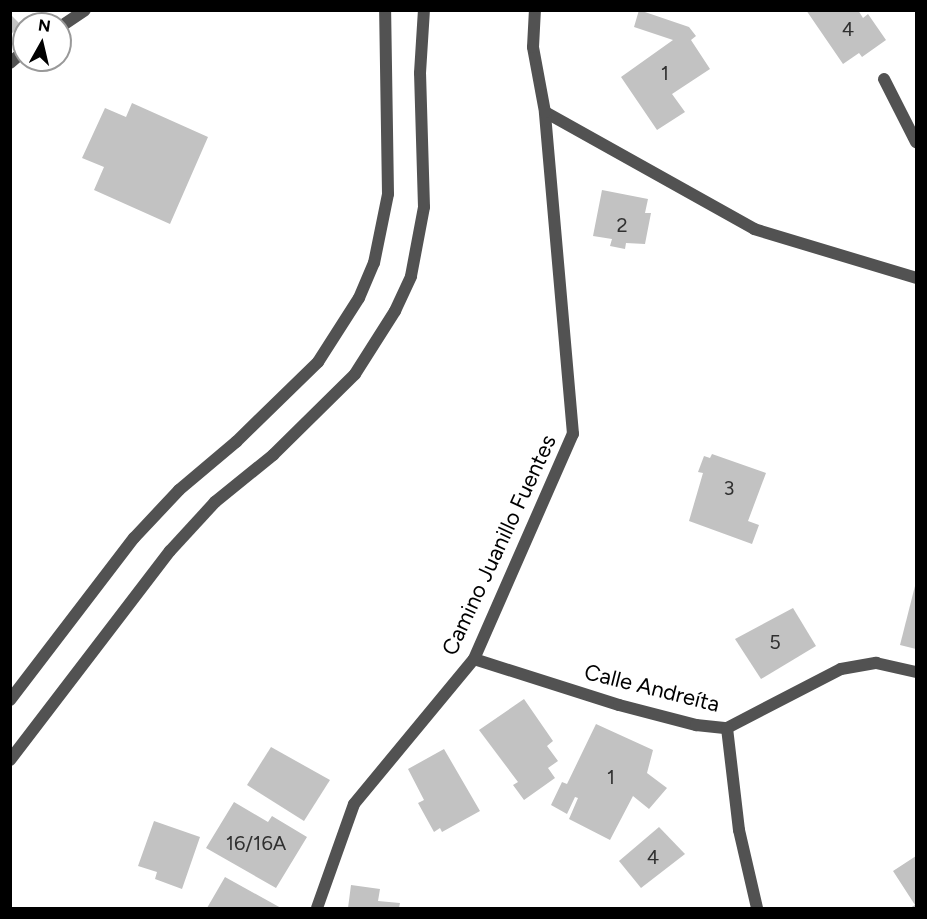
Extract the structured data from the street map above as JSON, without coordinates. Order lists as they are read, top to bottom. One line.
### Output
{"streets":{"street":["Camino Juanillo Fuentes","Calle Andreíta"]},"crossings":[["Camino Juanillo Fuentes","Calle Andreíta"]],"house_numbers":["4","1","2","3","5","1","16/16A","4"],"north":"top"}
